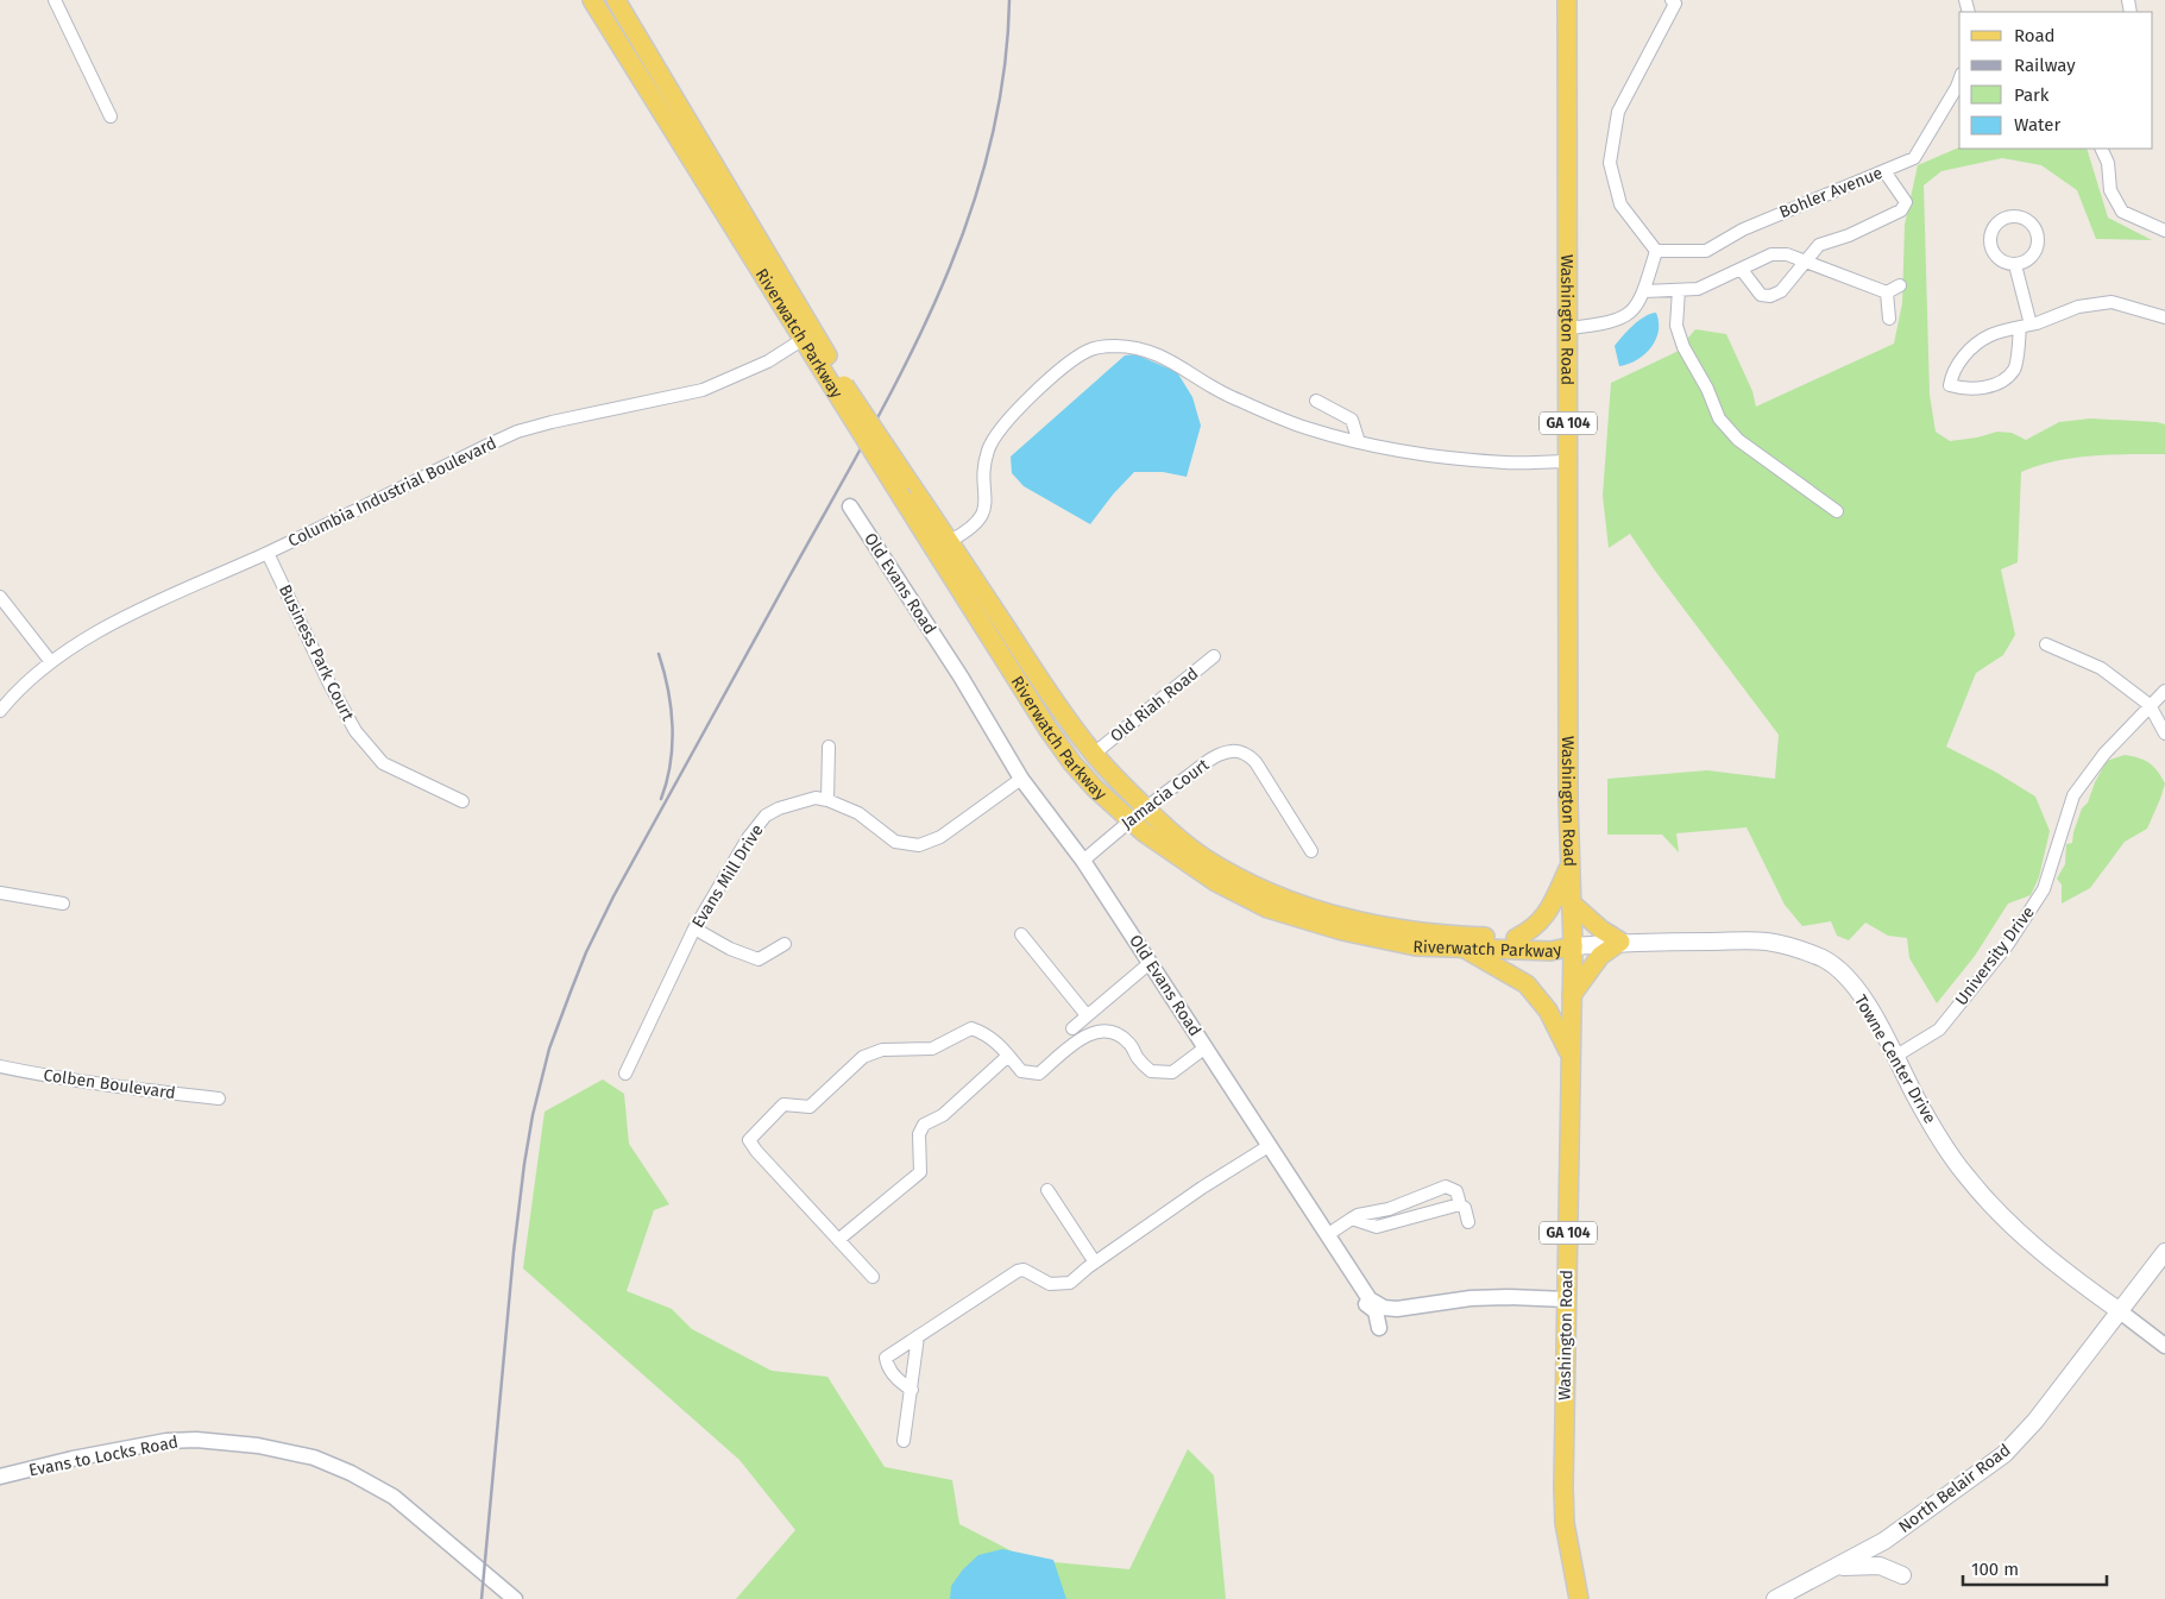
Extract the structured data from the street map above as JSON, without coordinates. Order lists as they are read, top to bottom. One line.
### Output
{"streets":{"main road":["Washington Road","Riverwatch Parkway","GA 104","Towne Center Drive","North Belair Road"],"street":["Bohler Avenue","Columbia Industrial Boulevard","Old Evans Road","Business Park Court","Old Riah Road","Jamacia Court","Evans Mill Drive","University Drive","Colben Boulevard","Evans to Locks Road"]},"crossings":[["Washington Road","Riverwatch Parkway"],["Washington Road","Old Evans Road"],["Washington Road","Towne Center Drive"],["Riverwatch Parkway","Columbia Industrial Boulevard"],["Riverwatch Parkway","Old Riah Road"],["Riverwatch Parkway","Jamacia Court"],["Riverwatch Parkway","Towne Center Drive"],["Columbia Industrial Boulevard","Business Park Court"],["Old Evans Road","Jamacia Court"],["Old Evans Road","Evans Mill Drive"],["University Drive","Towne Center Drive"],["Towne Center Drive","North Belair Road"]],"legend":["Road","Railway","Park","Water"],"scale_bar":"100 m"}
